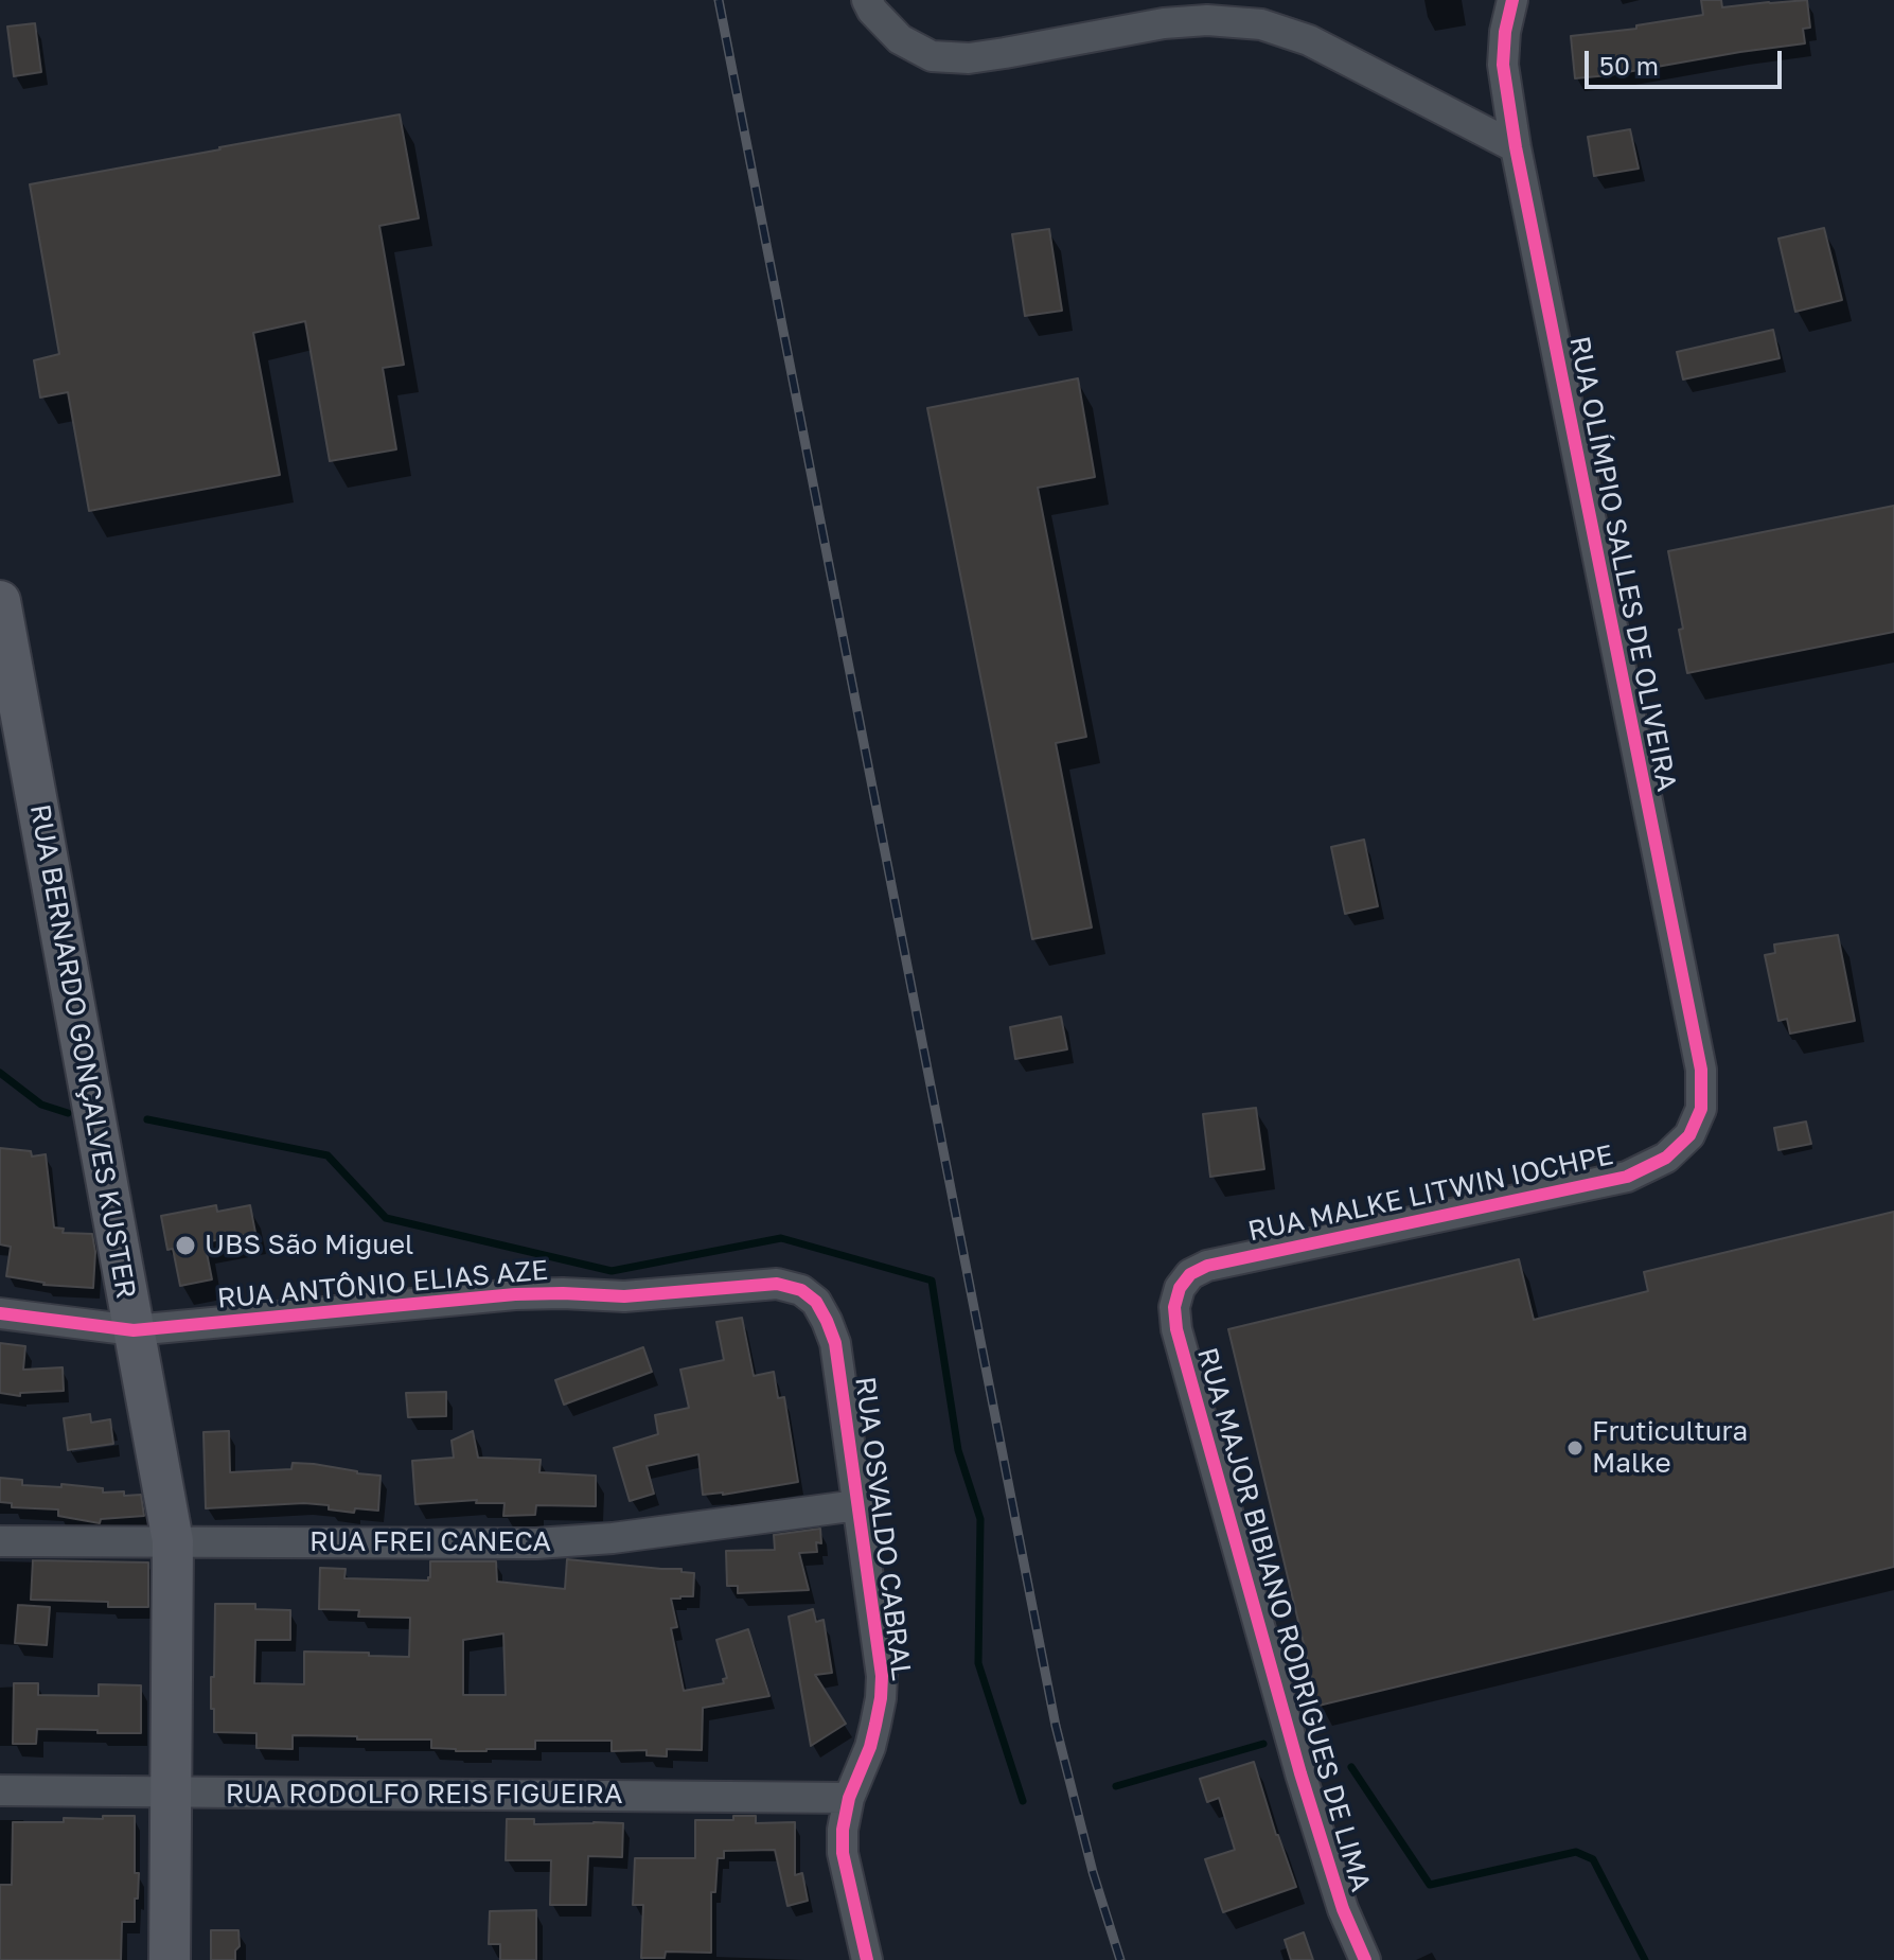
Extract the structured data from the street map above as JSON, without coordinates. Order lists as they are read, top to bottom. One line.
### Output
{"streets":{"street":["RUA OLÍMPIO SALLES DE OLIVEIRA","RUA BERNARDO GONÇALVES KUSTER","RUA MALKE LITWIN IOCHPE","RUA ANTÔNIO ELIAS AZE","RUA OSVALDO CABRAL","RUA FREI CANECA","RUA MAJOR BIBIANO RODRIGUES DE LIMA","RUA RODOLFO REIS FIGUEIRA"]},"crossings":[["RUA OLÍMPIO SALLES DE OLIVEIRA","RUA MALKE LITWIN IOCHPE"],["RUA BERNARDO GONÇALVES KUSTER","RUA ANTÔNIO ELIAS AZE"],["RUA BERNARDO GONÇALVES KUSTER","RUA FREI CANECA"],["RUA BERNARDO GONÇALVES KUSTER","RUA RODOLFO REIS FIGUEIRA"],["RUA MALKE LITWIN IOCHPE","RUA MAJOR BIBIANO RODRIGUES DE LIMA"],["RUA ANTÔNIO ELIAS AZE","RUA OSVALDO CABRAL"],["RUA OSVALDO CABRAL","RUA FREI CANECA"],["RUA OSVALDO CABRAL","RUA RODOLFO REIS FIGUEIRA"]],"places":["UBS São Miguel","Fruticultura Malke"],"scale_bar":"50 m"}
